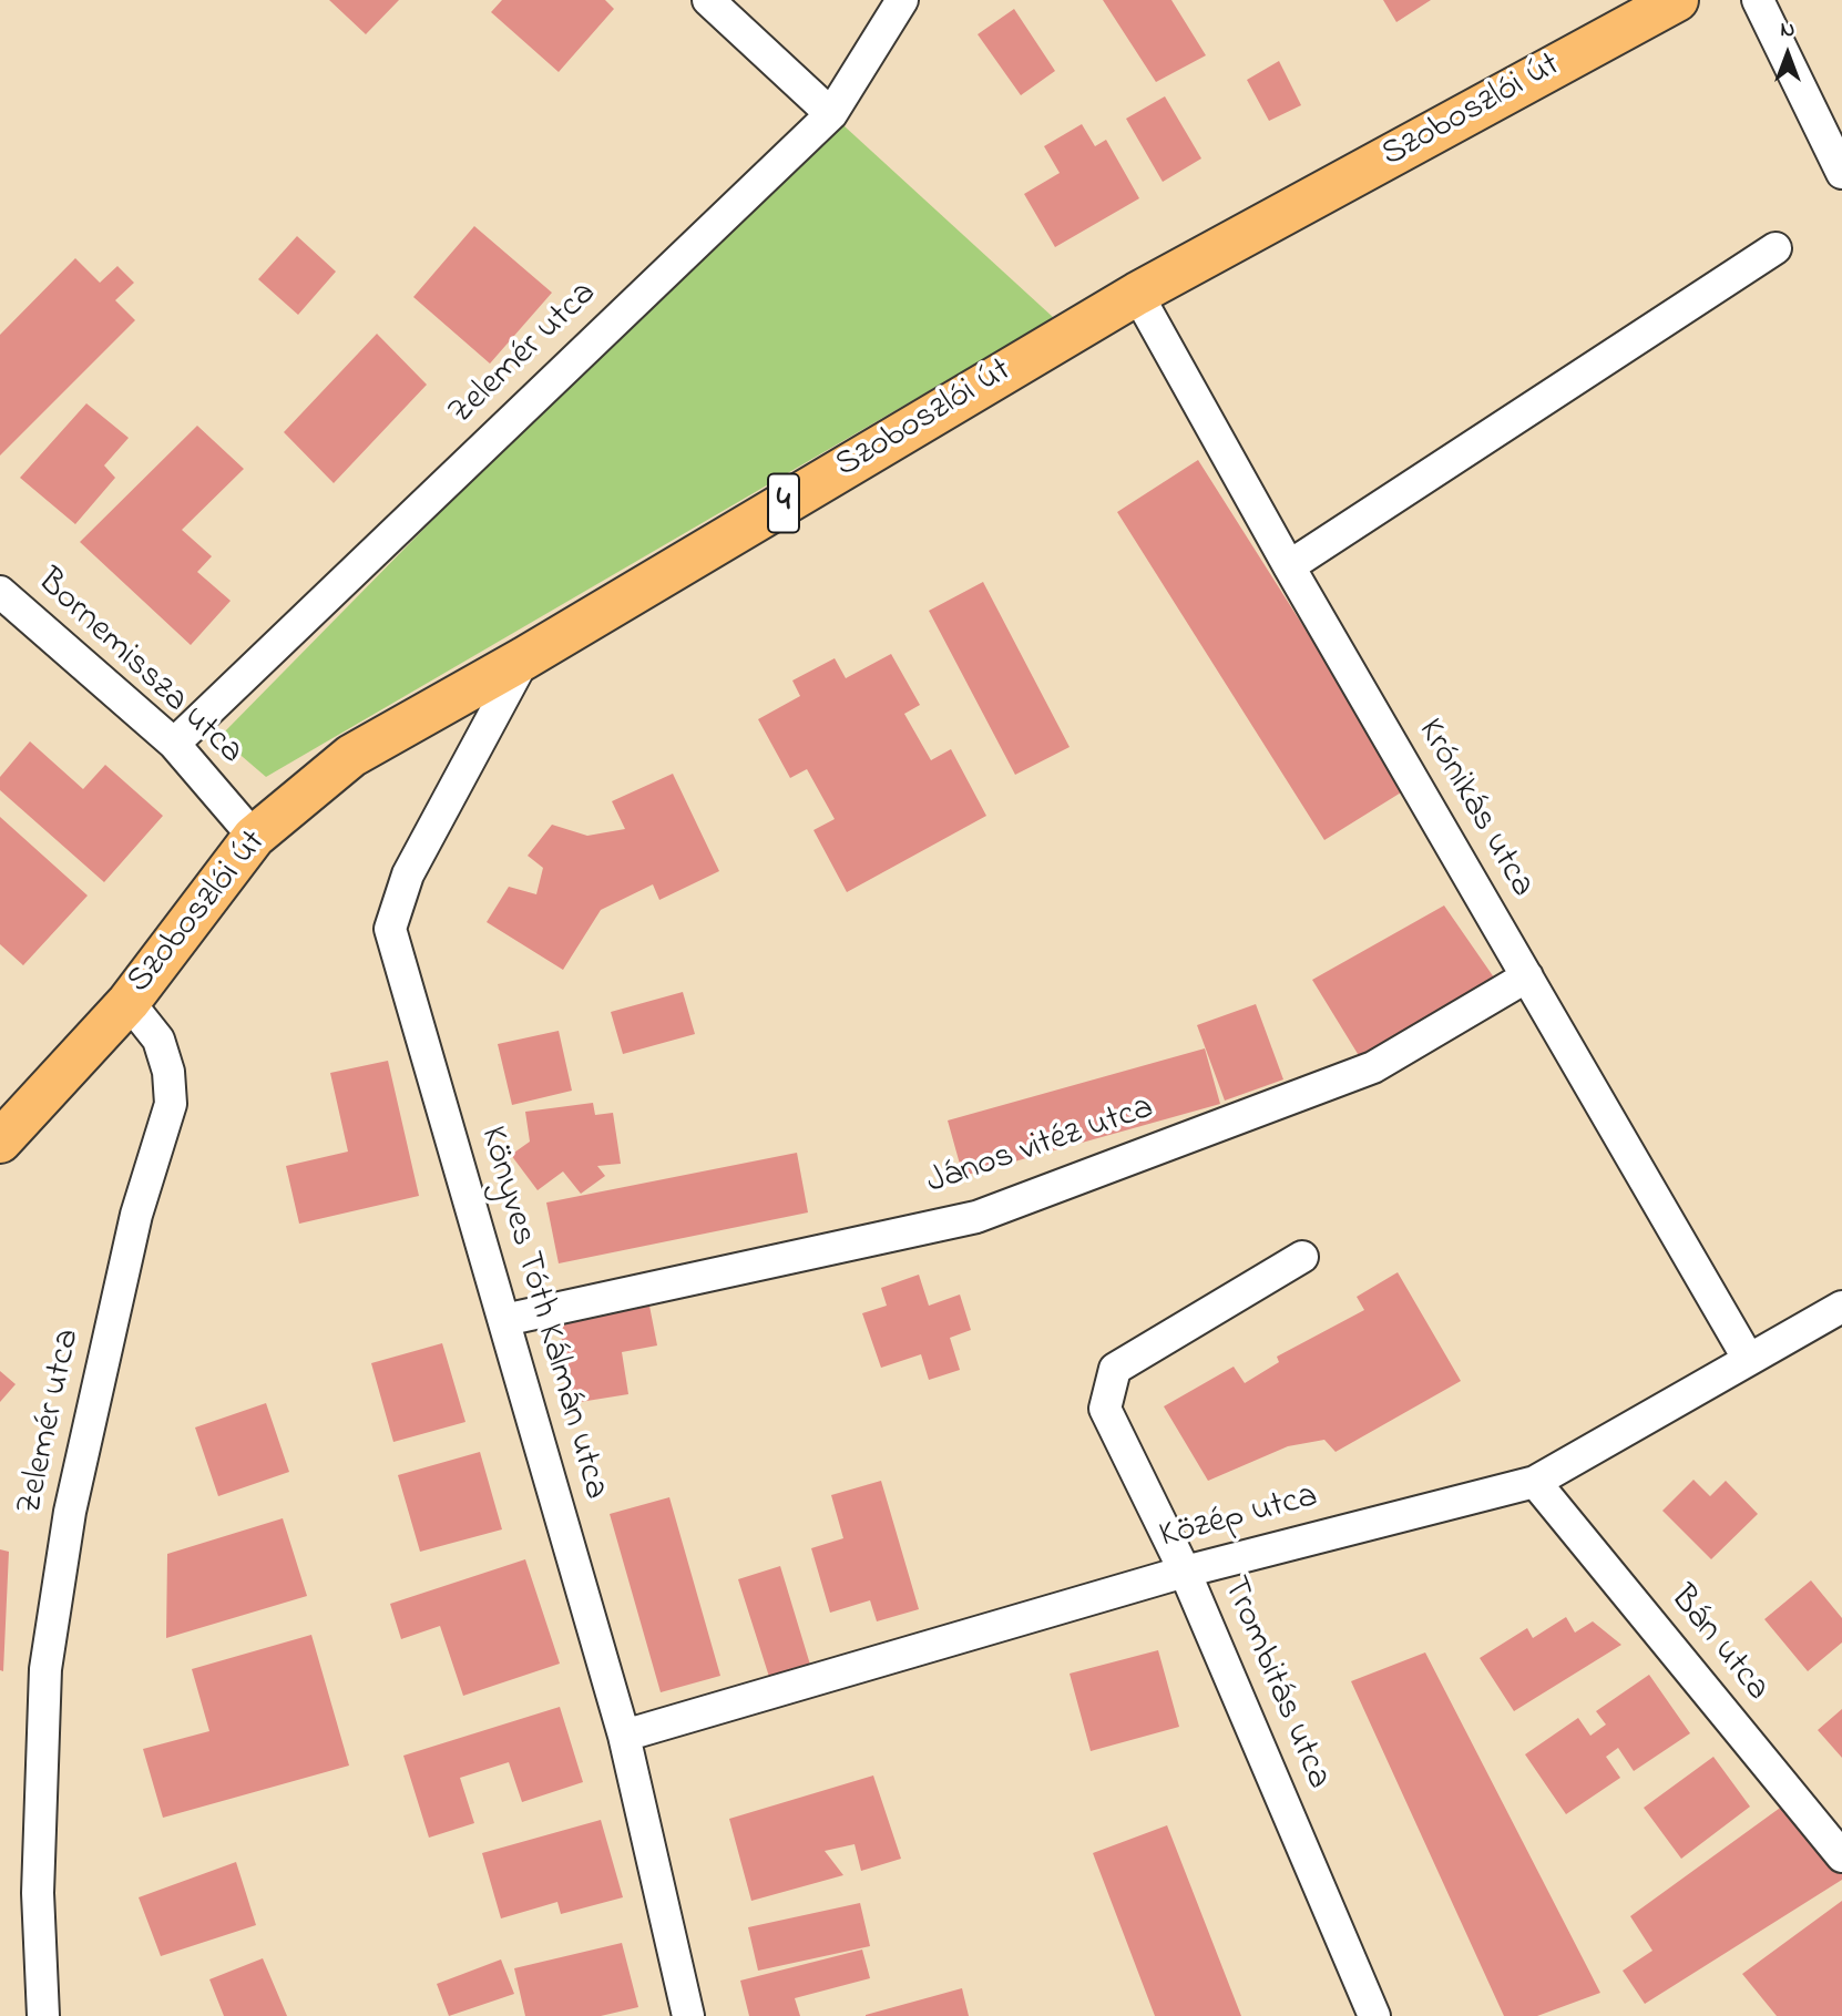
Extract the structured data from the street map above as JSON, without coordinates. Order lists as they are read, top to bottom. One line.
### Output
{"streets":{"main road":["Szoboszlói út","4"],"street":["Zelemér utca","Bornemissza utca","Krónikás utca","János vitéz utca","Könyves Tóth Kálmán utca","Közép utca","Bán utca","Trombitás utca"]},"crossings":[["Szoboszlói út","Zelemér utca"],["Szoboszlói út","Bornemissza utca"],["Szoboszlói út","Krónikás utca"],["Szoboszlói út","Könyves Tóth Kálmán utca"],["Zelemér utca","Bornemissza utca"],["Krónikás utca","János vitéz utca"],["Krónikás utca","Közép utca"],["János vitéz utca","Könyves Tóth Kálmán utca"],["Könyves Tóth Kálmán utca","Közép utca"],["Közép utca","Bán utca"],["Közép utca","Trombitás utca"]],"north":"top"}
